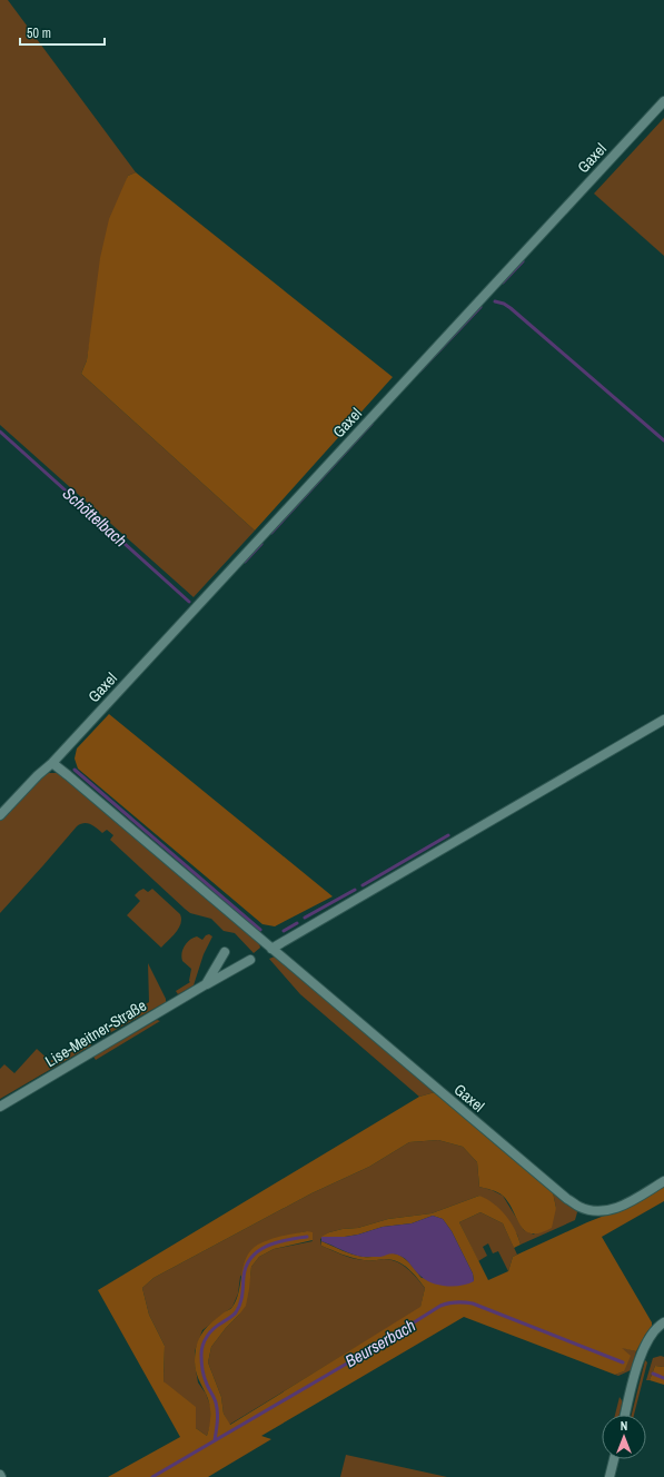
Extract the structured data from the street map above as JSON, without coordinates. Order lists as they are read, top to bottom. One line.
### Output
{"streets":{"street":["Gaxel","Lise-Meitner-Straße"]},"water":["Schöttelbach","Beurserbach"],"scale_bar":"50 m","north":"top"}
